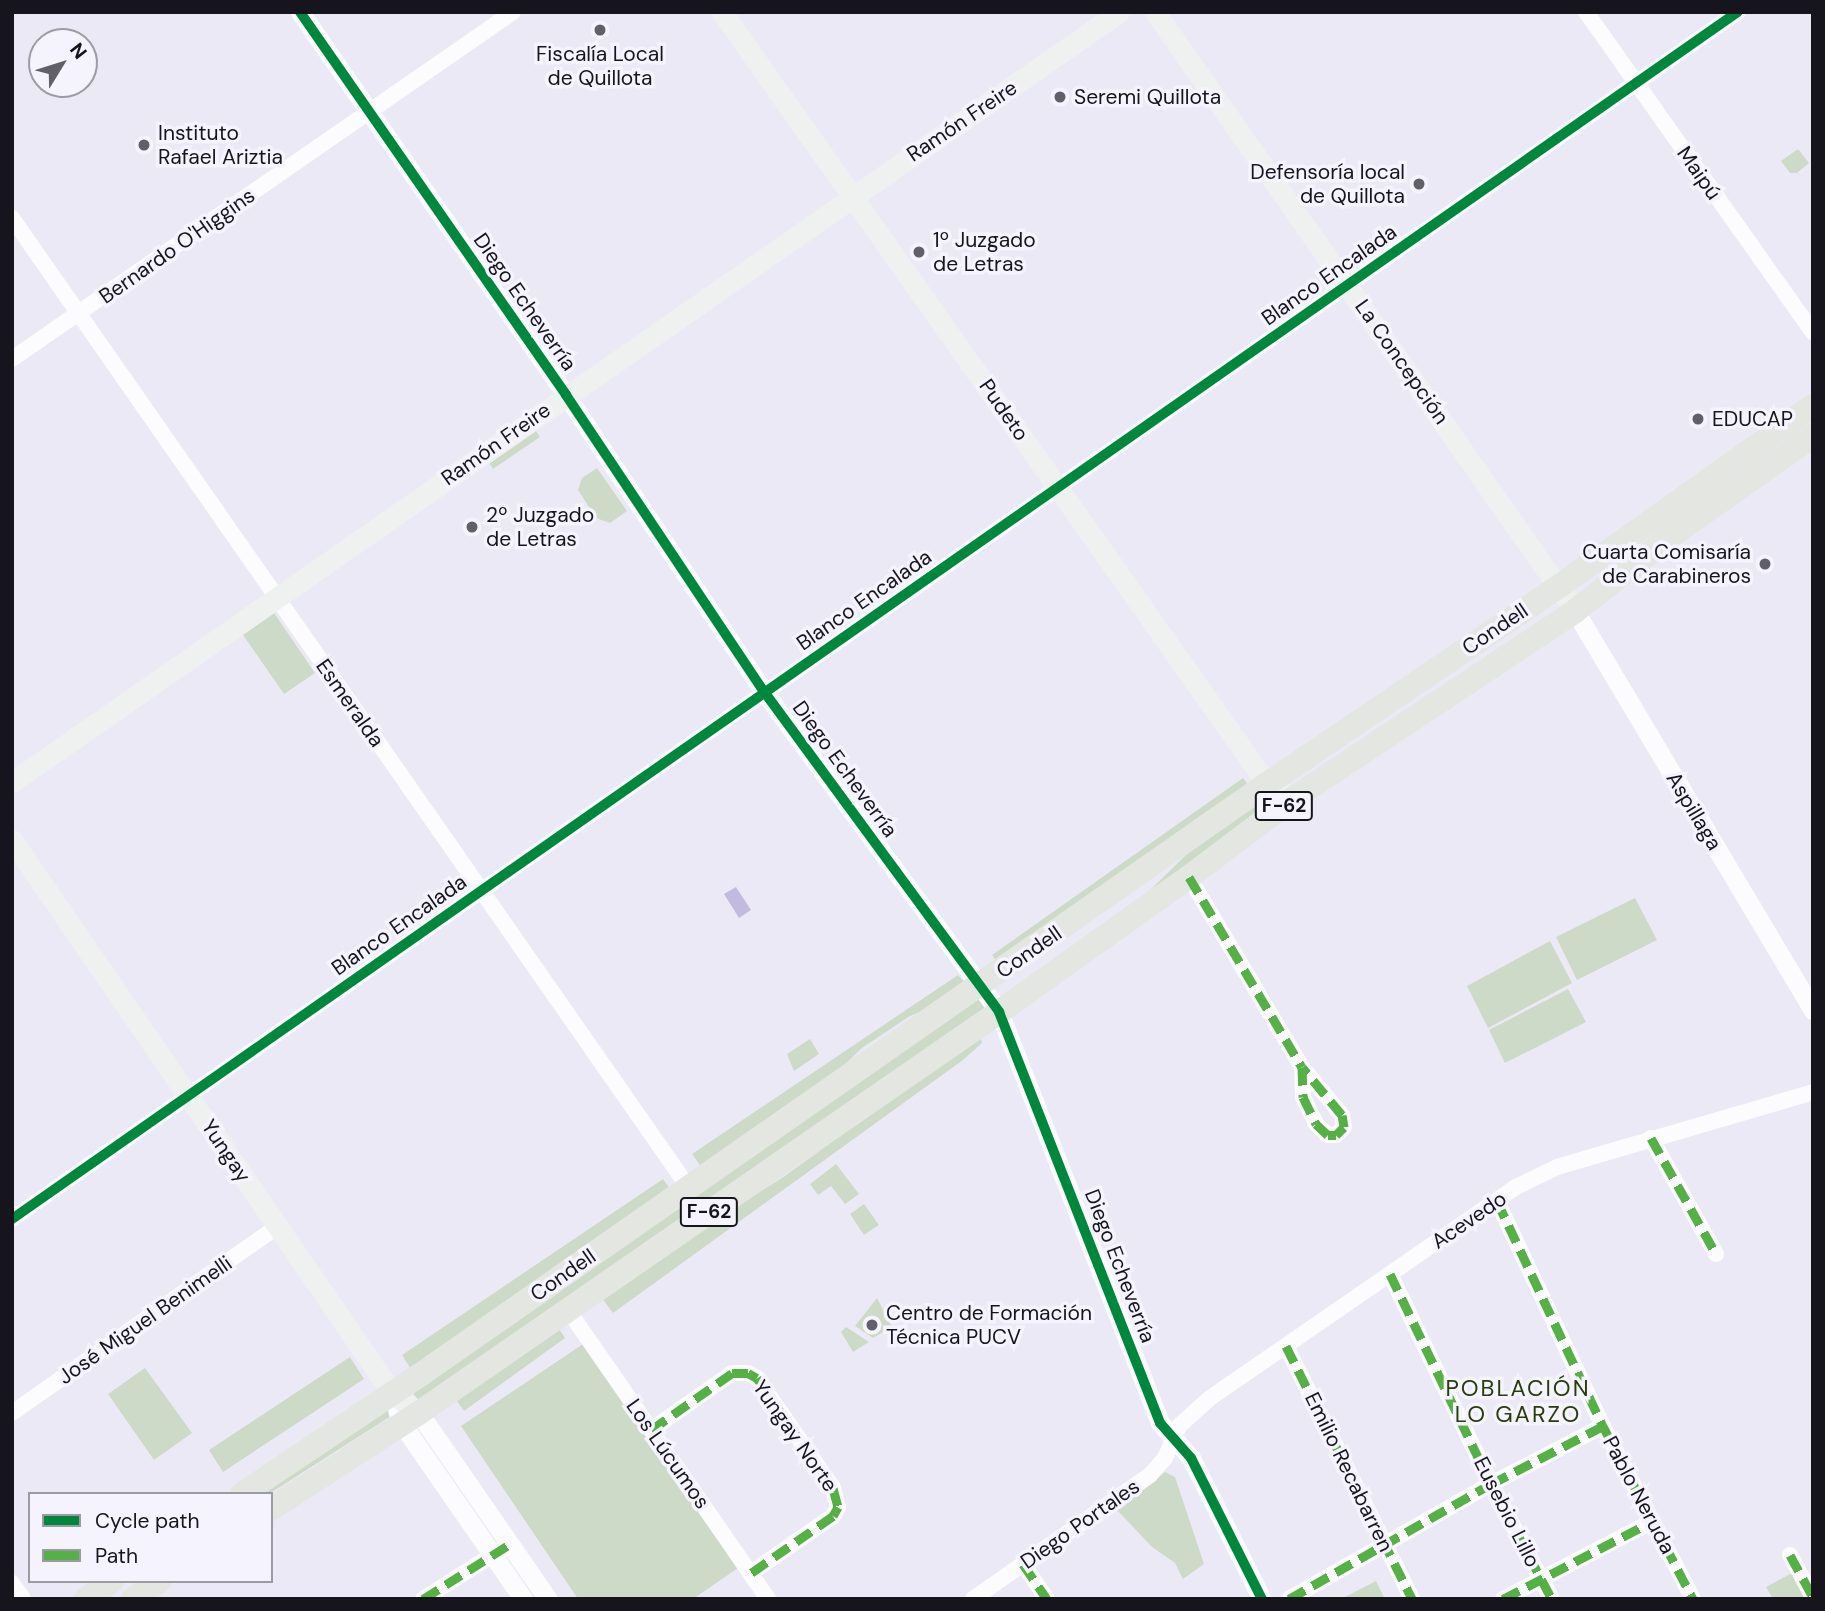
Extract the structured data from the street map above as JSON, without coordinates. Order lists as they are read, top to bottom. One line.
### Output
{"streets":{"main road":["Ramón Freire","La Concepción","Pudeto","Condell","F-62","Yungay"],"street":["Maipú","Bernardo O'Higgins","Blanco Encalada","Diego Echeverría","Esmeralda","Aspillaga","Acevedo","José Miguel Benimelli","Yungay Norte","Los Lúcumos","Emilio Recabarren","Pablo Neruda","Eusebio Lillo","Diego Portales"]},"crossings":[["Ramón Freire","Diego Echeverría"],["Ramón Freire","Pudeto"],["Ramón Freire","Esmeralda"],["Maipú","Blanco Encalada"],["Bernardo O'Higgins","Diego Echeverría"],["Bernardo O'Higgins","Esmeralda"],["Blanco Encalada","Diego Echeverría"],["Blanco Encalada","La Concepción"],["Blanco Encalada","Pudeto"],["Blanco Encalada","Esmeralda"],["Blanco Encalada","Yungay"],["Diego Echeverría","Condell"],["Diego Echeverría","Acevedo"],["Diego Echeverría","Diego Portales"],["La Concepción","Condell"],["La Concepción","Aspillaga"],["Pudeto","Condell"],["Condell","Esmeralda"],["Condell","Aspillaga"],["Condell","Yungay"],["Condell","Los Lúcumos"],["Yungay","José Miguel Benimelli"],["Acevedo","Emilio Recabarren"],["Acevedo","Pablo Neruda"],["Acevedo","Eusebio Lillo"],["Acevedo","Diego Portales"],["Yungay Norte","Los Lúcumos"]],"districts":["POBLACIÓN LO GARZO"],"places":["Fiscalía Local de Quillota","Seremi Quillota","Instituto Rafael Ariztia","Defensoría local de Quillota","1º Juzgado de Letras","EDUCAP","2º Juzgado de Letras","Cuarta Comisaría de Carabineros","Centro de Formación Técnica PUCV"],"legend":["Cycle path","Path"],"north":"top right"}
